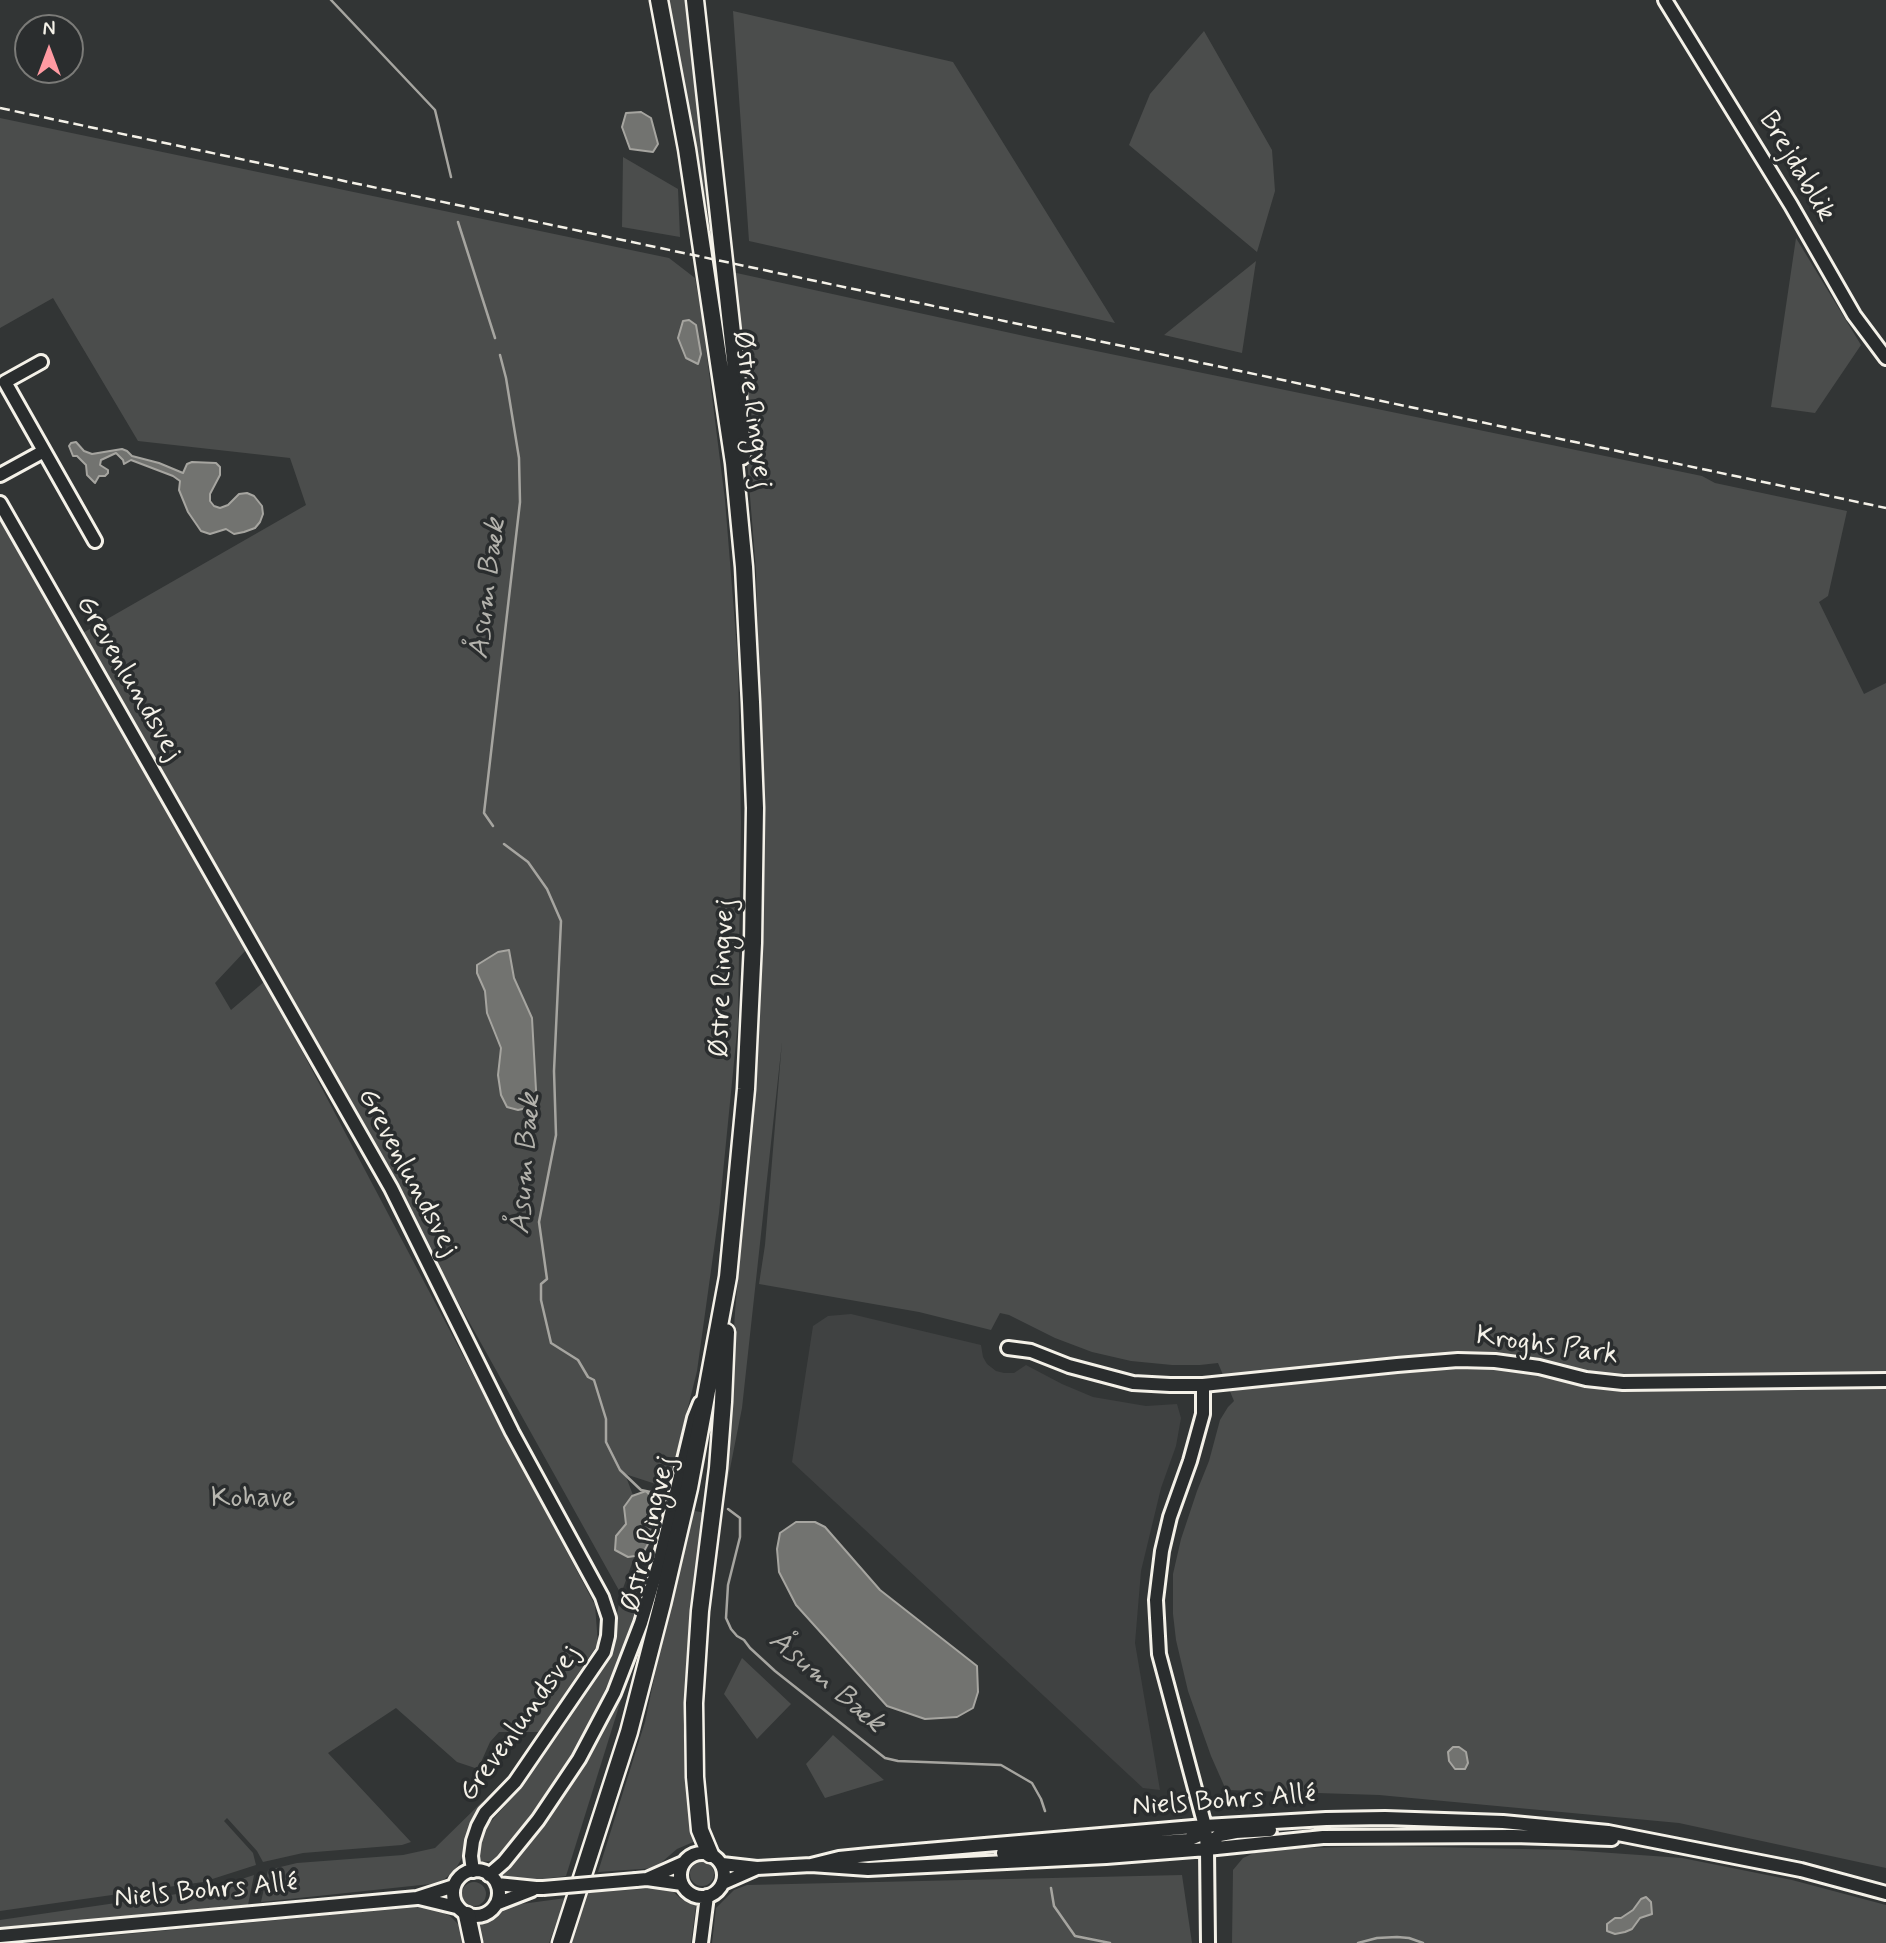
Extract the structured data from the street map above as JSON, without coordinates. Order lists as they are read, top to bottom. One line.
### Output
{"streets":{"main road":["Østre Ringvej"],"street":["Brejdablik","Grevenlundsvej","Kroghs Park","Niels Bohrs Allé"]},"crossings":[["Grevenlundsvej","Niels Bohrs Allé"]],"water":["Åsum Bæk"],"parks":["Kohave"],"north":"top"}
